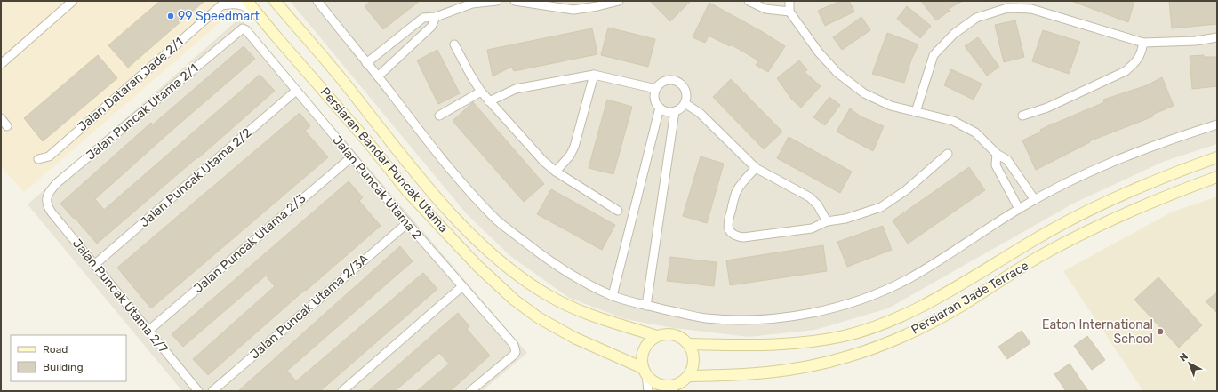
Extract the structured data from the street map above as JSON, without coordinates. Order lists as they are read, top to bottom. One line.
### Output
{"streets":{"street":["Jalan Dataran Jade 2/1","Jalan Puncak Utama 2/1","Persiaran Bandar Puncak Utama","Jalan Puncak Utama 2/2","Jalan Puncak Utama 2","Jalan Puncak Utama 2/3","Jalan Puncak Utama 2/7","Persiaran Jade Terrace","Jalan Puncak Utama 2/3A"]},"crossings":[["Jalan Puncak Utama 2/1","Jalan Puncak Utama 2"],["Jalan Puncak Utama 2/1","Jalan Puncak Utama 2/7"],["Persiaran Bandar Puncak Utama","Persiaran Jade Terrace"],["Jalan Puncak Utama 2/2","Jalan Puncak Utama 2"],["Jalan Puncak Utama 2/2","Jalan Puncak Utama 2/7"],["Jalan Puncak Utama 2","Jalan Puncak Utama 2/3"],["Jalan Puncak Utama 2","Jalan Puncak Utama 2/3A"],["Jalan Puncak Utama 2/3","Jalan Puncak Utama 2/7"]],"places":["99 Speedmart","Eaton International School"],"legend":["Road","Building"],"north":"top left"}
